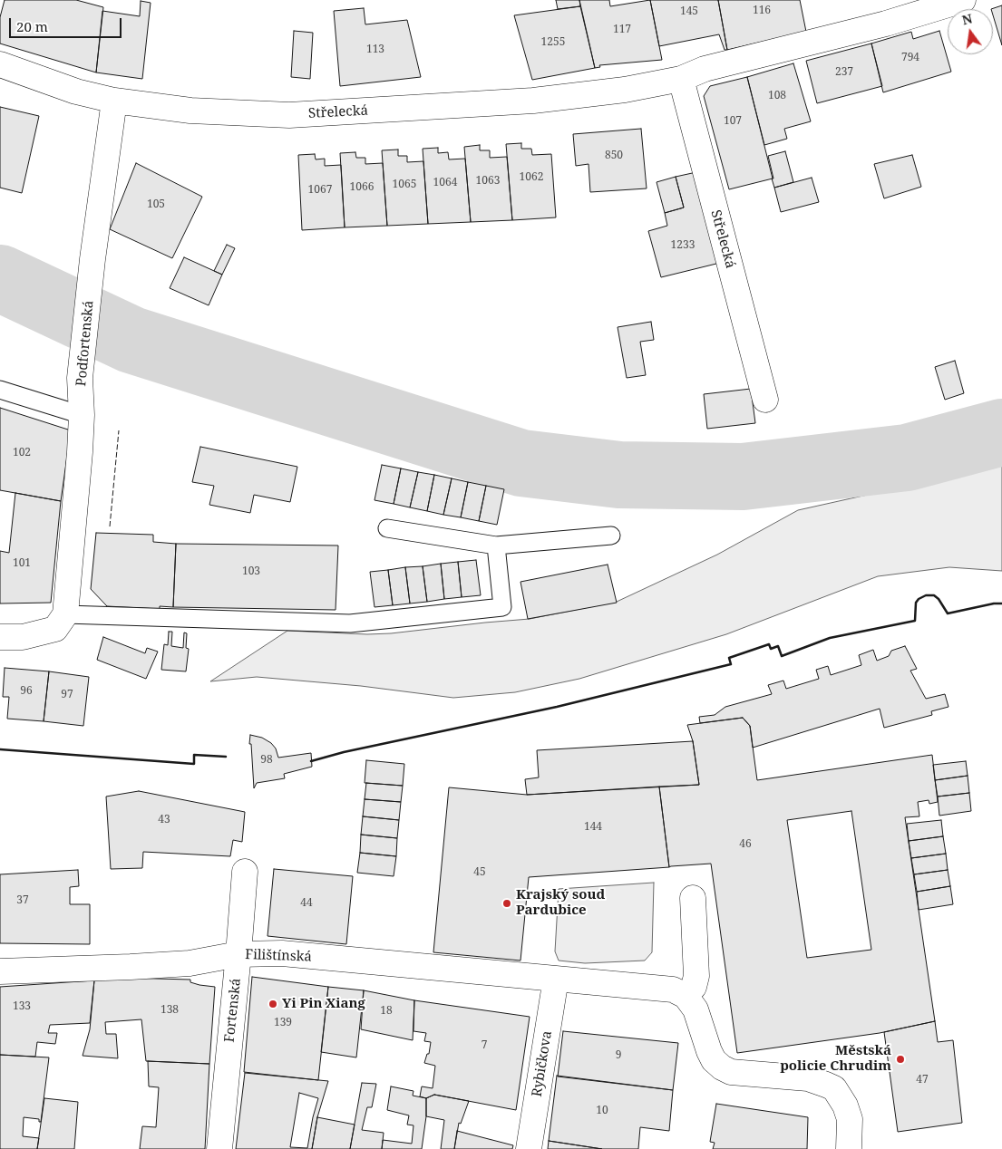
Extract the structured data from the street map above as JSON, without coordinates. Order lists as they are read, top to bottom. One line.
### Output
{"streets":{"street":["Střelecká","Podfortenská","Filištínská","Fortenská","Rybičkova"]},"crossings":[["Střelecká","Podfortenská"],["Filištínská","Fortenská"],["Filištínská","Rybičkova"]],"places":["Krajský soud Pardubice","Yi Pin Xiang","Městská policie Chrudim"],"house_numbers":["116","145","117","1255","113","794","237","108","107","850","1062","1063","1064","1065","1066","1067","105","1233","102","101","103","96","97","98","43","144","46","45","37","44","133","138","18","139","7","9","47","10"],"scale_bar":"20 m","north":"top"}
